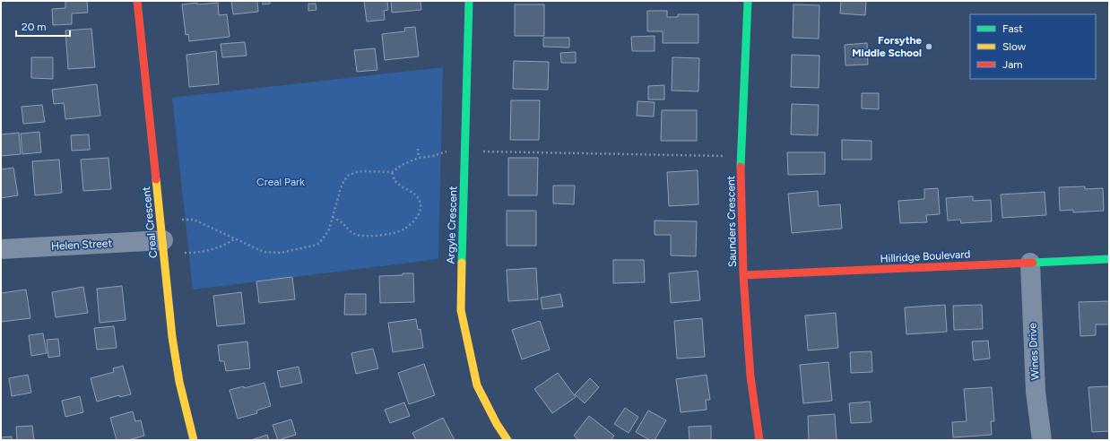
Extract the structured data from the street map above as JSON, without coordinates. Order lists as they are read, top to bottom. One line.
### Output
{"streets":{"street":["Saunders Crescent","Creal Crescent","Argyle Crescent","Helen Street","Hillridge Boulevard","Wines Drive"]},"crossings":[["Saunders Crescent","Hillridge Boulevard"],["Creal Crescent","Helen Street"],["Hillridge Boulevard","Wines Drive"]],"parks":["Creal Park"],"places":["Forsythe Middle School"],"legend":["Fast","Slow","Jam"],"scale_bar":"20 m"}
